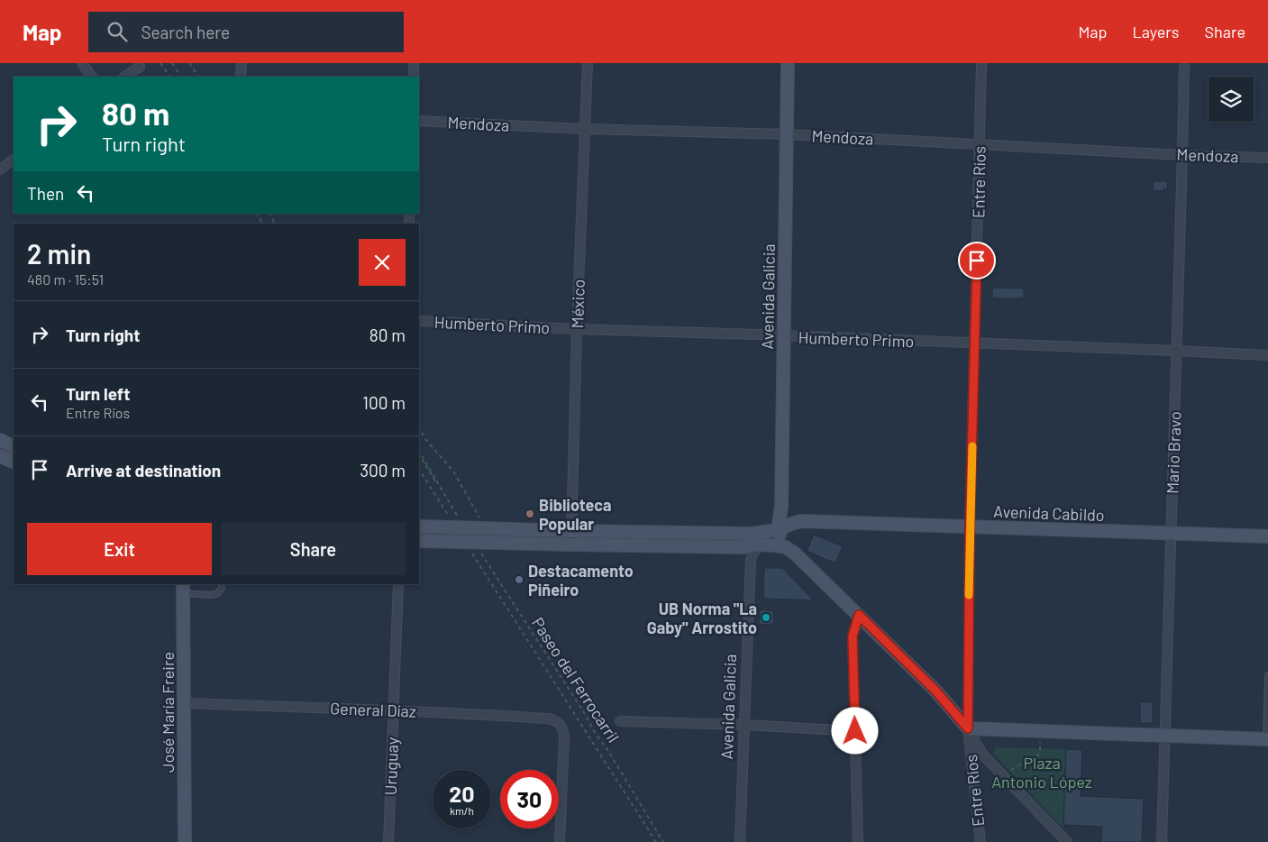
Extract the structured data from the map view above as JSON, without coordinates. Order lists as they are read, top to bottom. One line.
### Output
{"streets":{"main road":["Avenida Galicia","Avenida Cabildo","José María Freire"],"street":["Mendoza","Entre Ríos","México","Humberto Primo","Mario Bravo","General Díaz","Uruguay"],"path":["Paseo del Ferrocarril"]},"crossings":[["Mendoza","Entre Ríos"],["Mendoza","Avenida Galicia"],["Mendoza","México"],["Mendoza","Mario Bravo"],["Entre Ríos","Humberto Primo"],["Entre Ríos","Avenida Cabildo"],["Avenida Galicia","Humberto Primo"],["Avenida Galicia","Avenida Cabildo"],["México","Humberto Primo"],["México","Avenida Cabildo"],["Humberto Primo","Mario Bravo"],["Mario Bravo","Avenida Cabildo"],["General Díaz","José María Freire"],["General Díaz","Uruguay"]],"parks":["Plaza Antonio López"],"places":["Biblioteca Popular","Destacamento Piñeiro","UB Norma \"La Gaby\" Arrostito"],"page":{"header":"Map","search":"Search here","nav":["Map","Layers","Share"],"turn":["80 m","Turn right"],"then":"Then","heading":["2 min","480 m · 15:51"],"list":[{"name":"Turn right","value":"80 m"},{"name":"Turn left","note":"Entre Ríos","value":"100 m"},{"name":"Arrive at destination","value":"300 m"}],"buttons":["Exit","Share"],"speed":"20 km/h","limit":"30"}}
